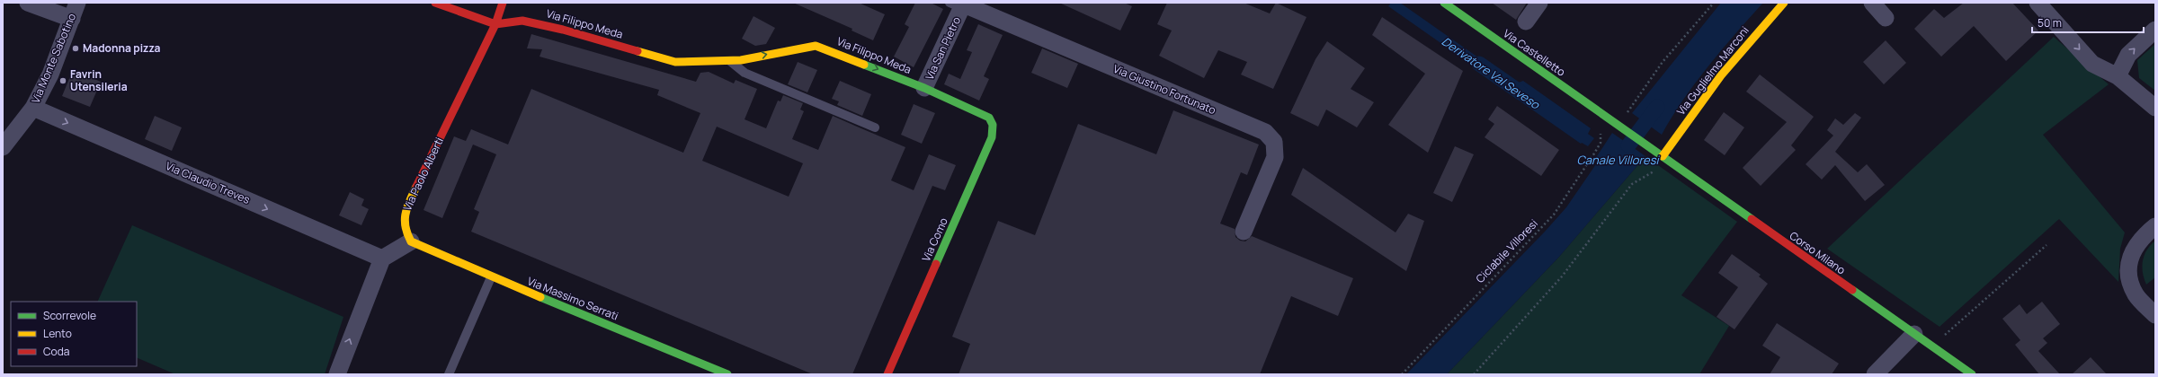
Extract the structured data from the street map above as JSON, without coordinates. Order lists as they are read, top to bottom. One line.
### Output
{"streets":{"street":["Via Filippo Meda","Via San Pietro","Via Castelletto","Via Monte Sabotino","Via Guglielmo Marconi","Via Giustino Fortunato","Via Paolo Alberti","Via Claudio Treves","Via Como","Corso Milano","Via Massimo Serrati"],"path":["Ciclabile Villoresi"]},"crossings":[["Via Filippo Meda","Via San Pietro"],["Via Filippo Meda","Via Paolo Alberti"],["Via Filippo Meda","Via Como"],["Via San Pietro","Via Giustino Fortunato"],["Via Castelletto","Corso Milano"],["Via Monte Sabotino","Via Claudio Treves"],["Via Guglielmo Marconi","Corso Milano"],["Via Paolo Alberti","Via Massimo Serrati"]],"one_way":["Via Claudio Treves"],"water":["Derivatore Val Seveso","Canale Villoresi"],"places":["Madonna pizza","Favrin Utensileria"],"legend":["Scorrevole","Lento","Coda"],"scale_bar":"50 m"}
